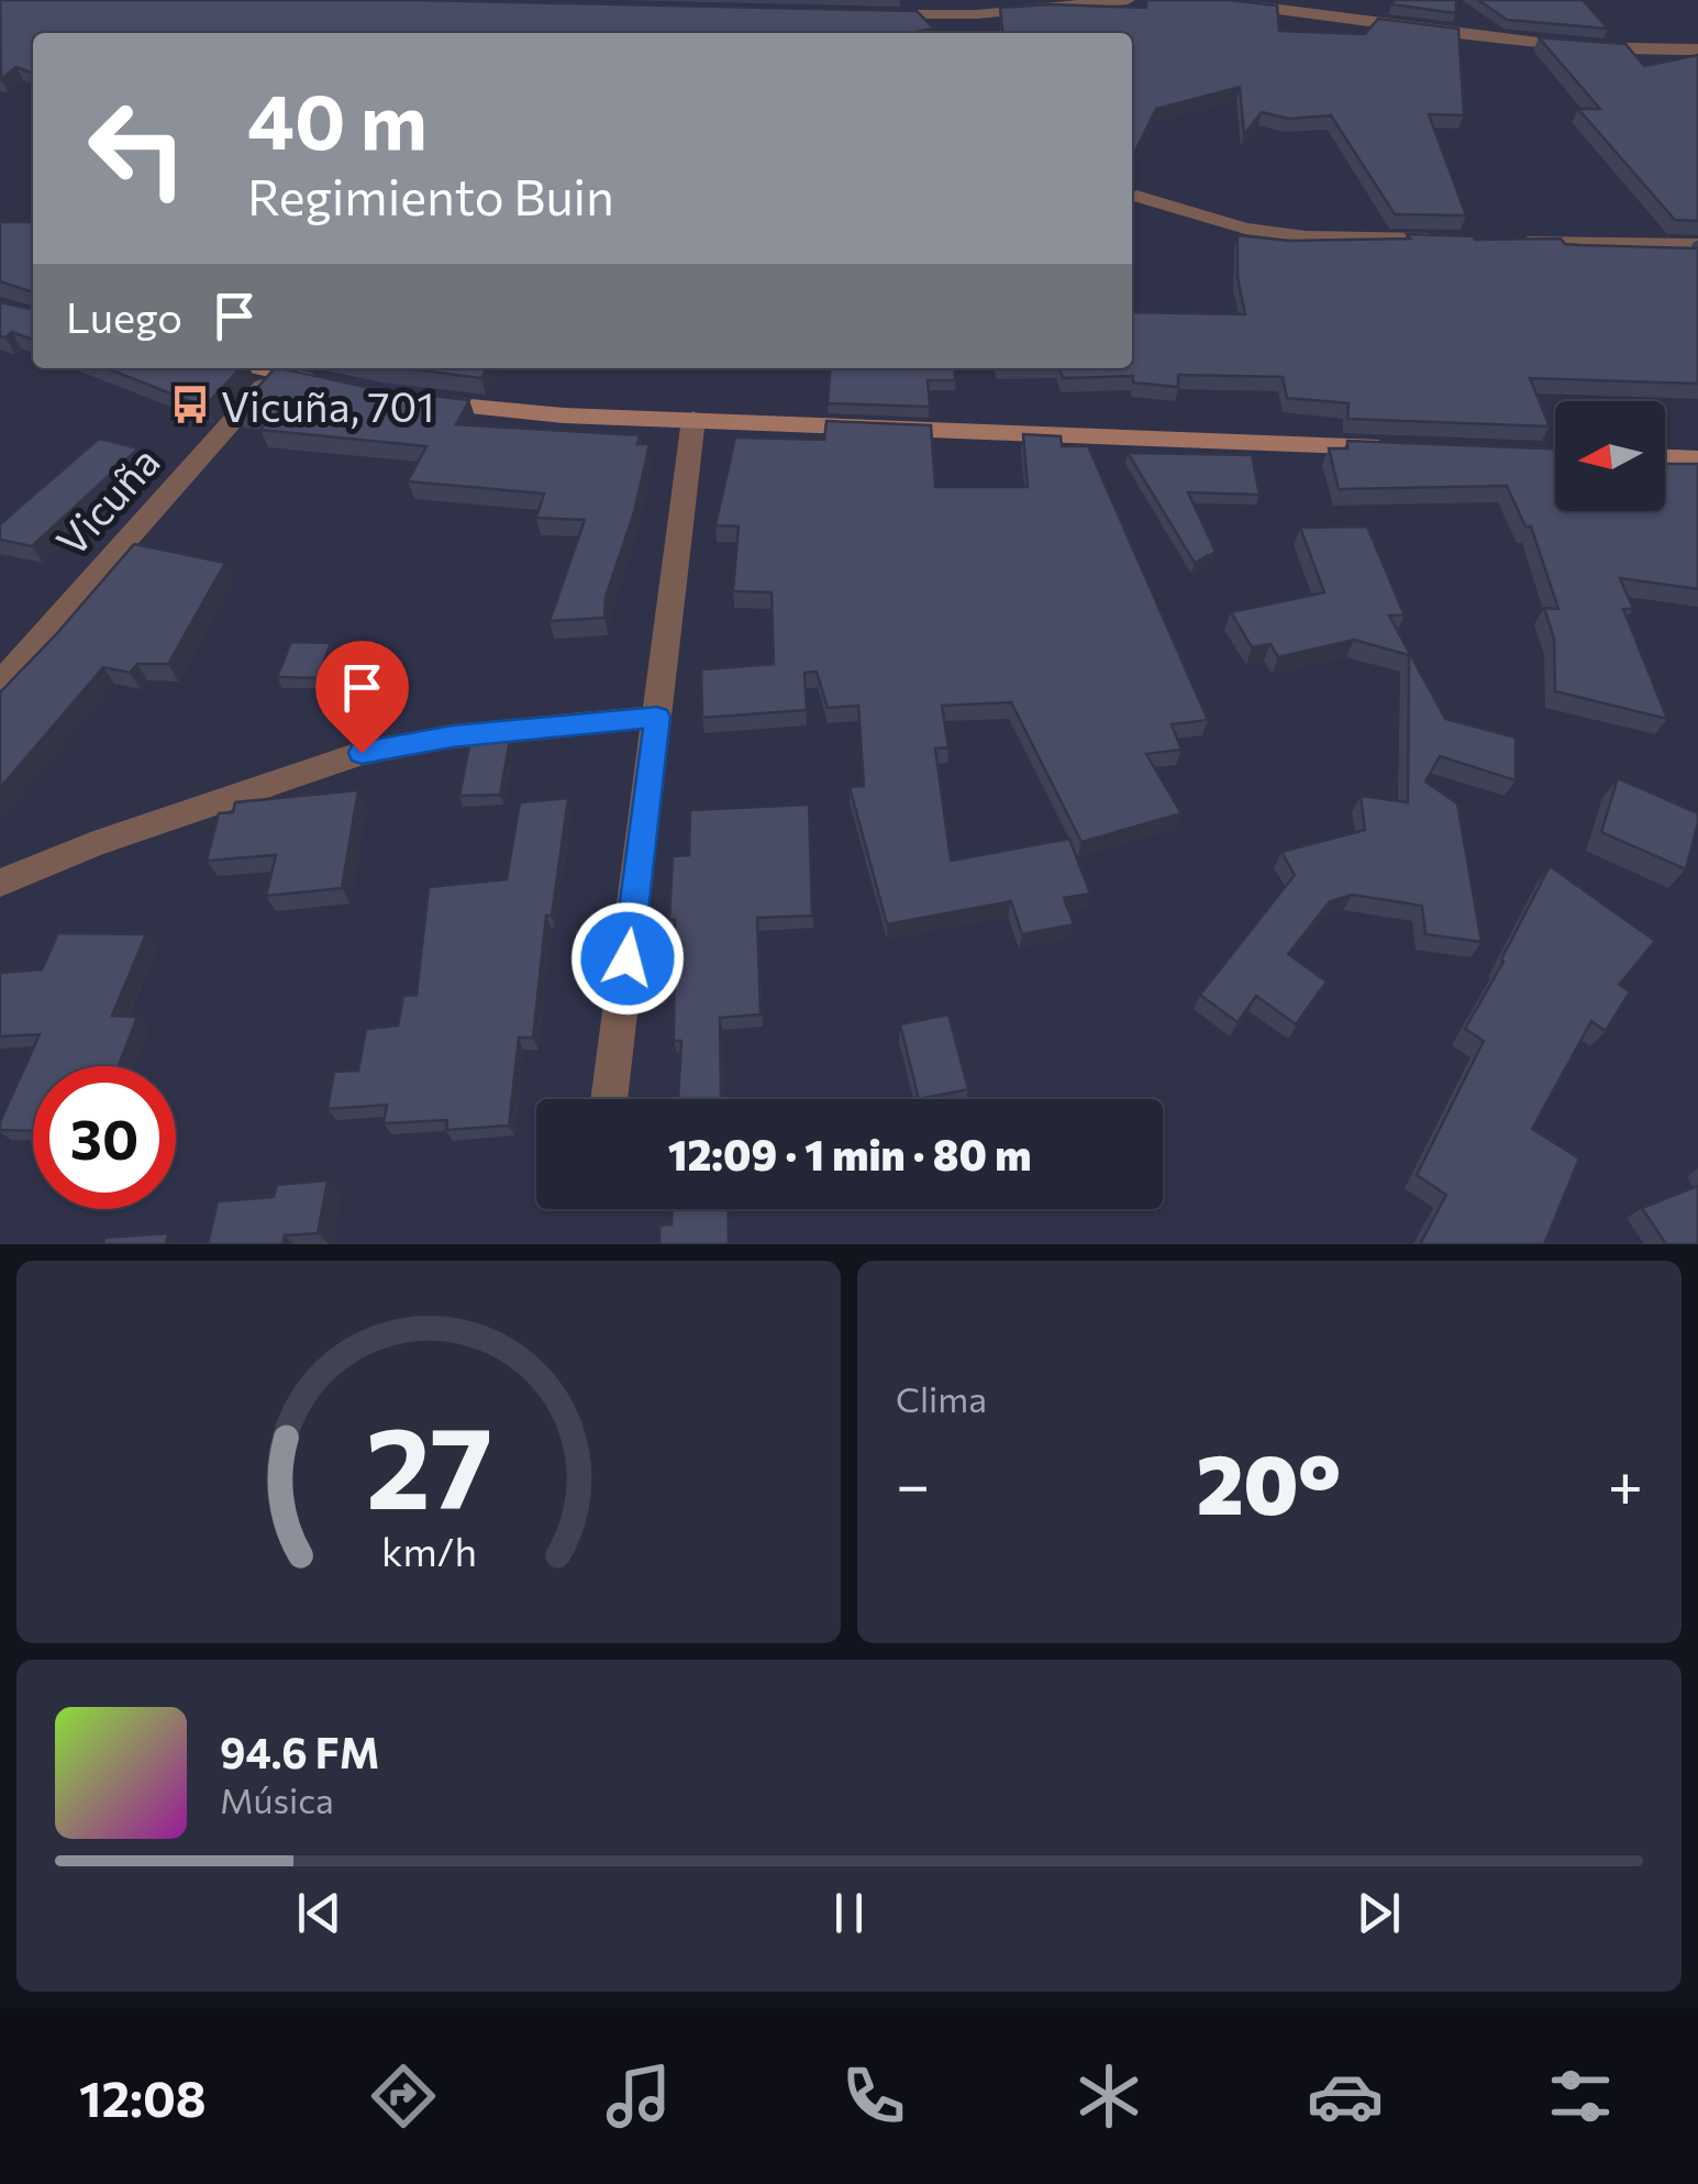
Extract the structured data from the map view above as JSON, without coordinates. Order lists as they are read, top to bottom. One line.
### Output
{"streets":{"street":["Vicuña"]},"places":{"bus stop":["Vicuña, 701"]},"north":"left","page":{"turn":["40 m","Regimiento Buin"],"then":"Luego","limit":"30","trip":"12:09 · 1 min · 80 m","tile":"Clima","heat":["−","20°","+"],"song":["94.6 FM","Música"],"tabs":"12:08","gauge":["27","km/h"]}}
